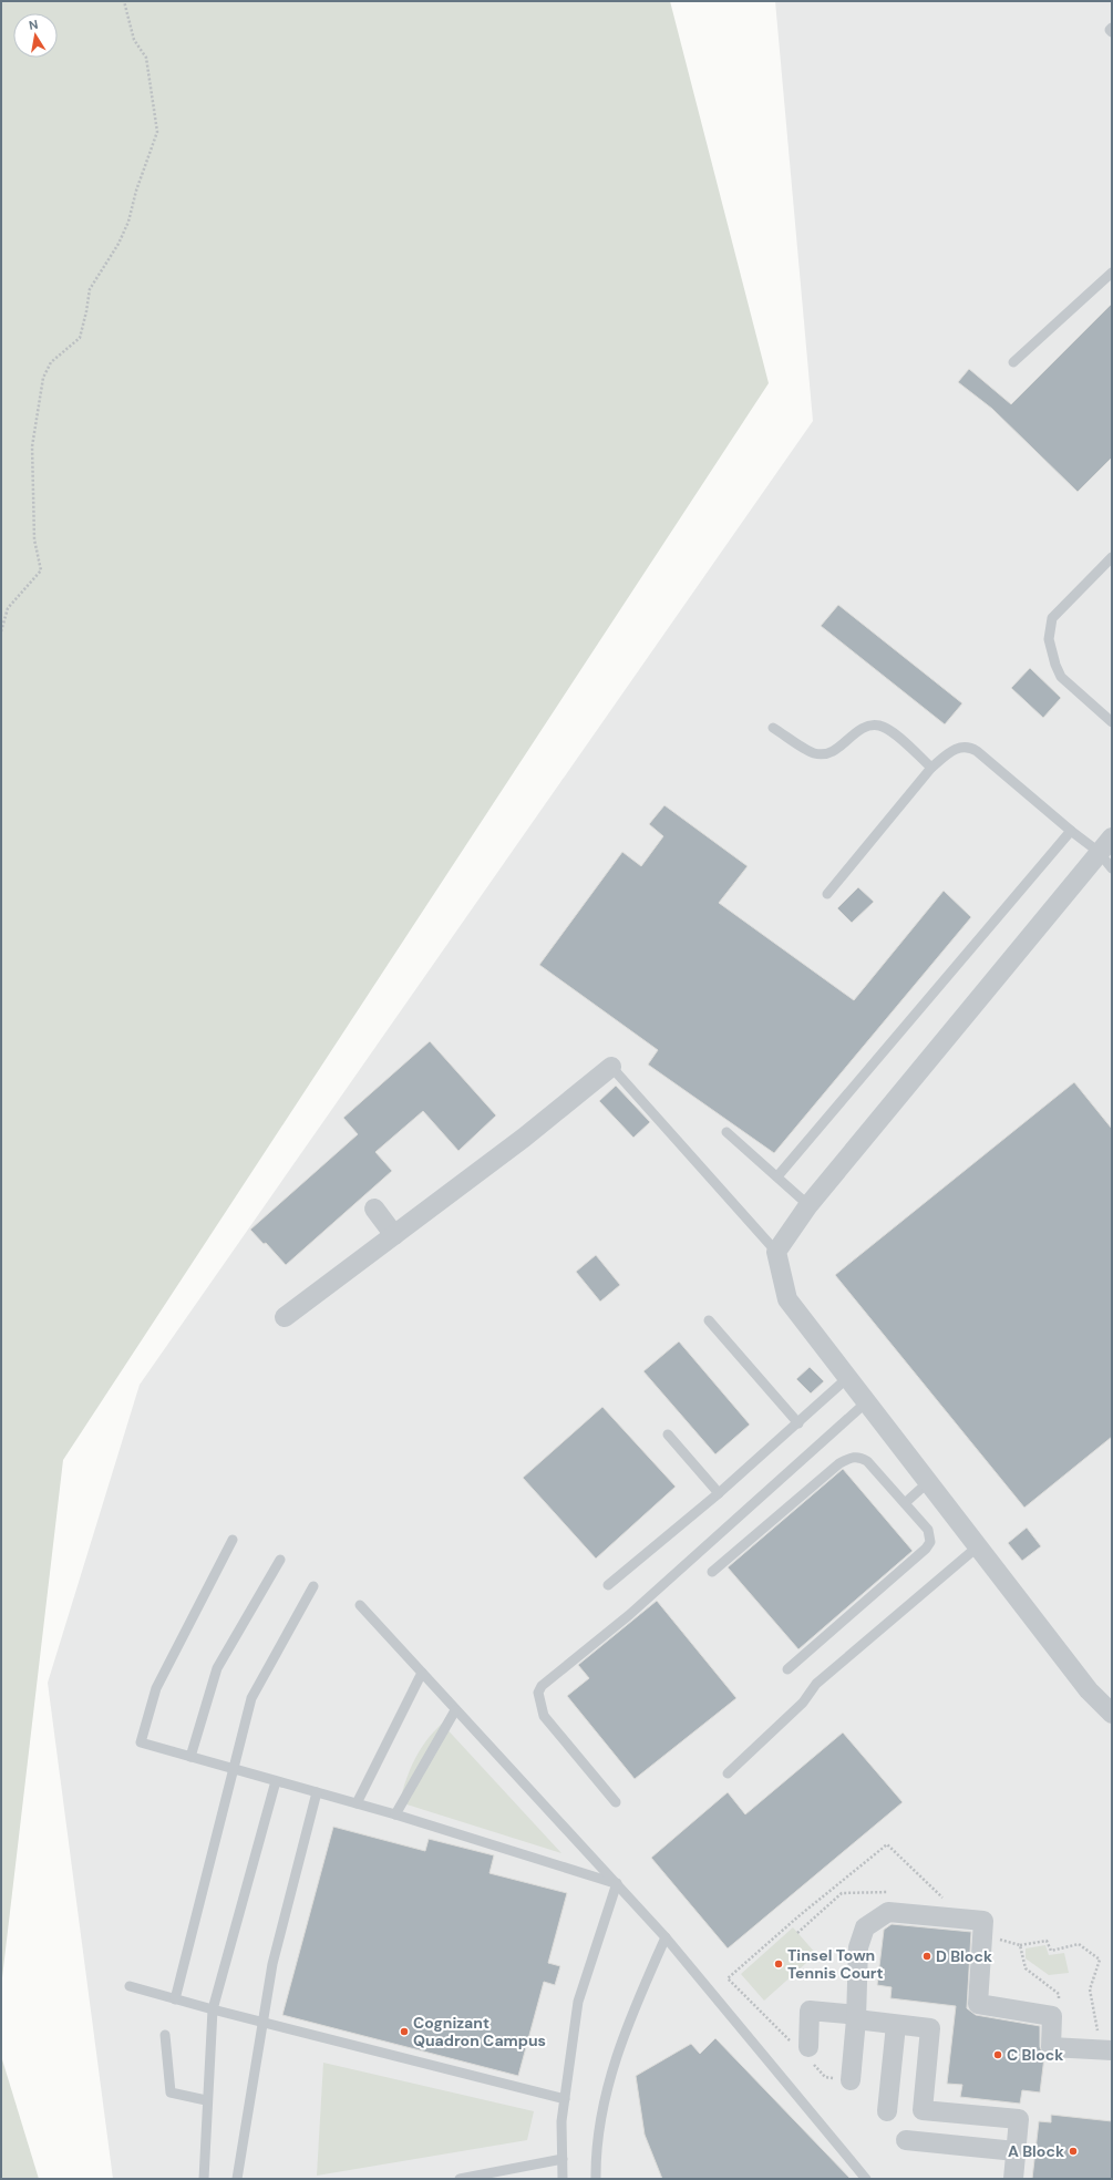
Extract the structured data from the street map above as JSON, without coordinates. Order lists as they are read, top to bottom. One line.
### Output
{"places":["D Block","Tinsel Town Tennis Court","Cognizant Quadron Campus","C Block","A Block"],"north":"top"}
